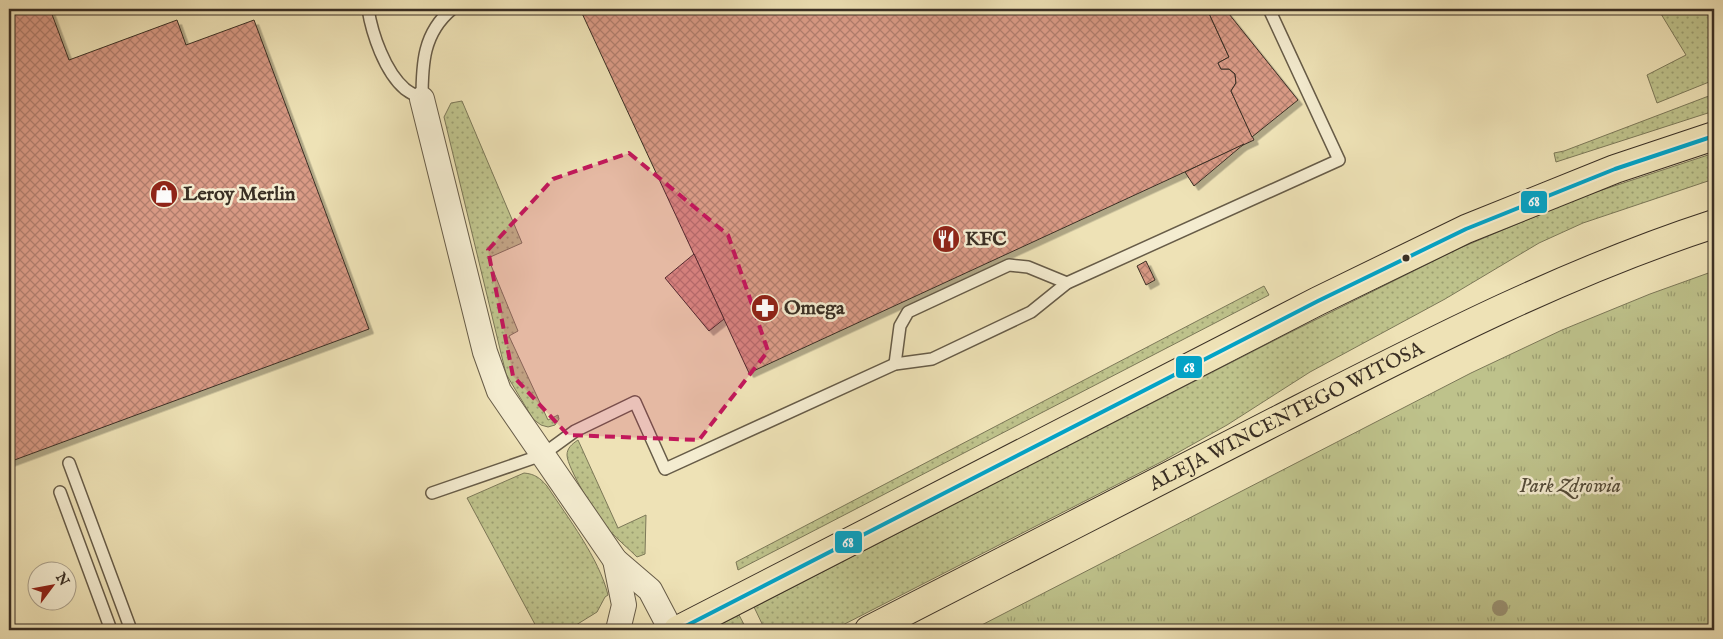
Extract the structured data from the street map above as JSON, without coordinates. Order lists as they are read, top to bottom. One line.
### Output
{"streets":{"main road":["ALEJA WINCENTEGO WITOSA"]},"parks":["Park Zdrowia"],"places":{"shop":["Leroy Merlin"],"restaurant":["KFC"],"pharmacy":["Omega"]},"lines":["transit line 68"],"north":"top right"}
